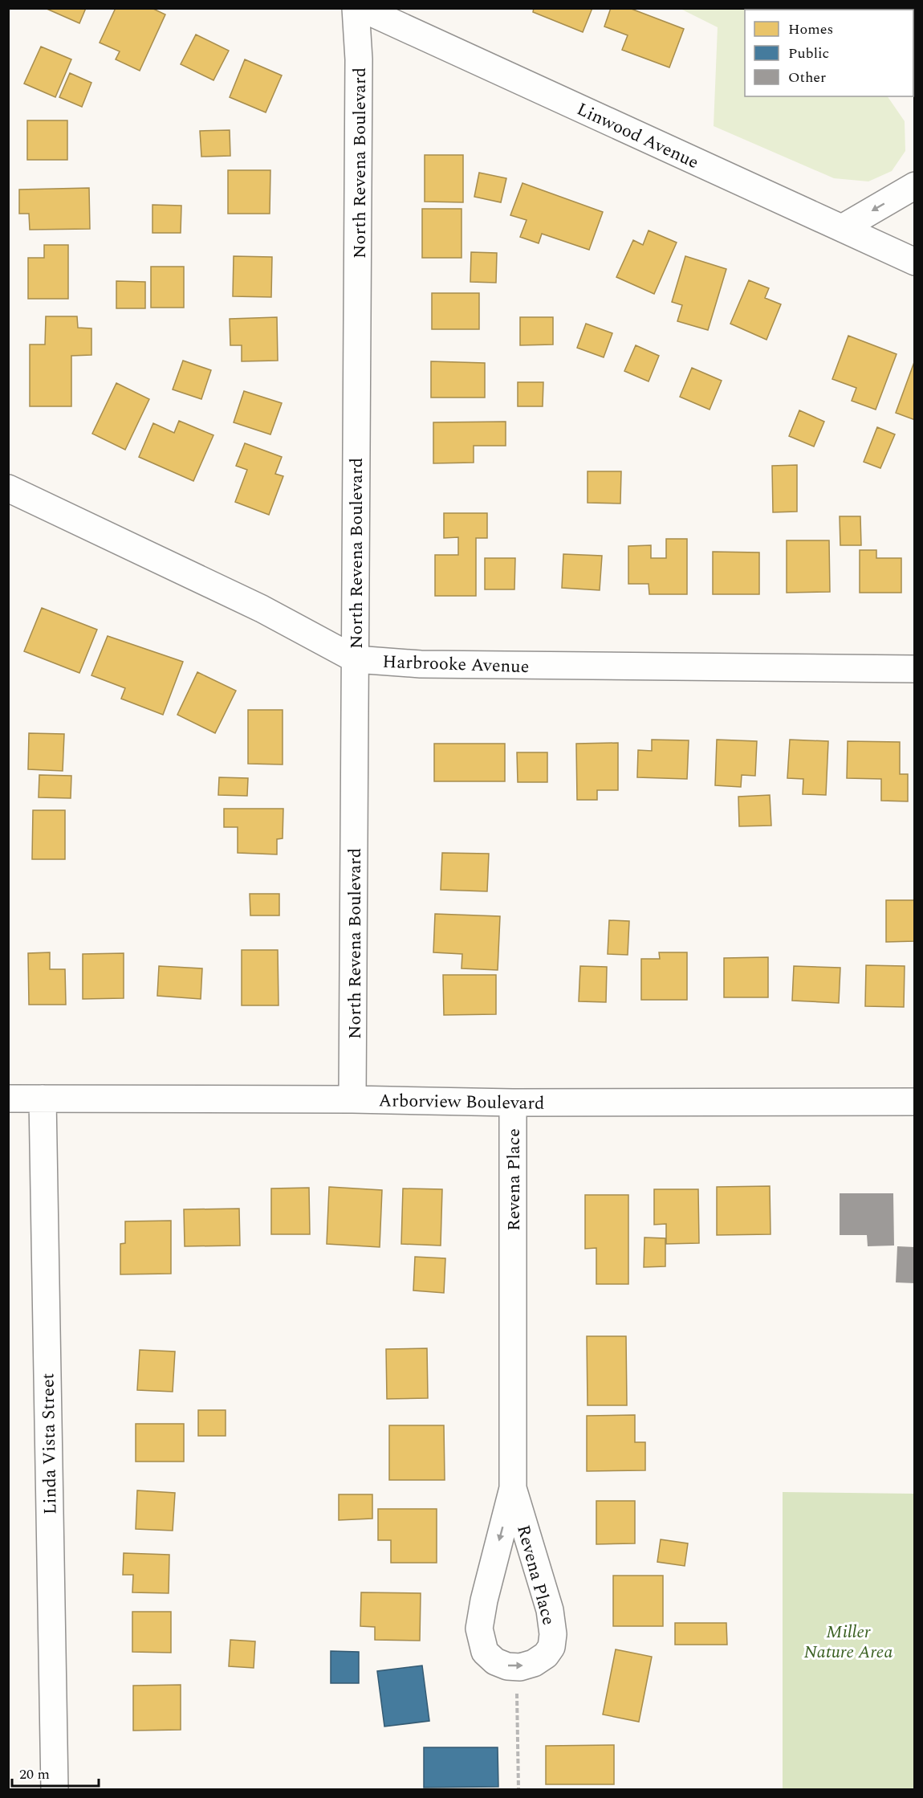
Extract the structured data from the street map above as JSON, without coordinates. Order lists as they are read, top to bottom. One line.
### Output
{"streets":{"street":["Linwood Avenue","North Revena Boulevard","Harbrooke Avenue","Arborview Boulevard","Revena Place","Linda Vista Street"]},"crossings":[["North Revena Boulevard","Harbrooke Avenue"],["North Revena Boulevard","Arborview Boulevard"],["Arborview Boulevard","Revena Place"],["Arborview Boulevard","Linda Vista Street"]],"parks":["Miller Nature Area"],"legend":["Homes","Public","Other"],"scale_bar":"20 m"}
